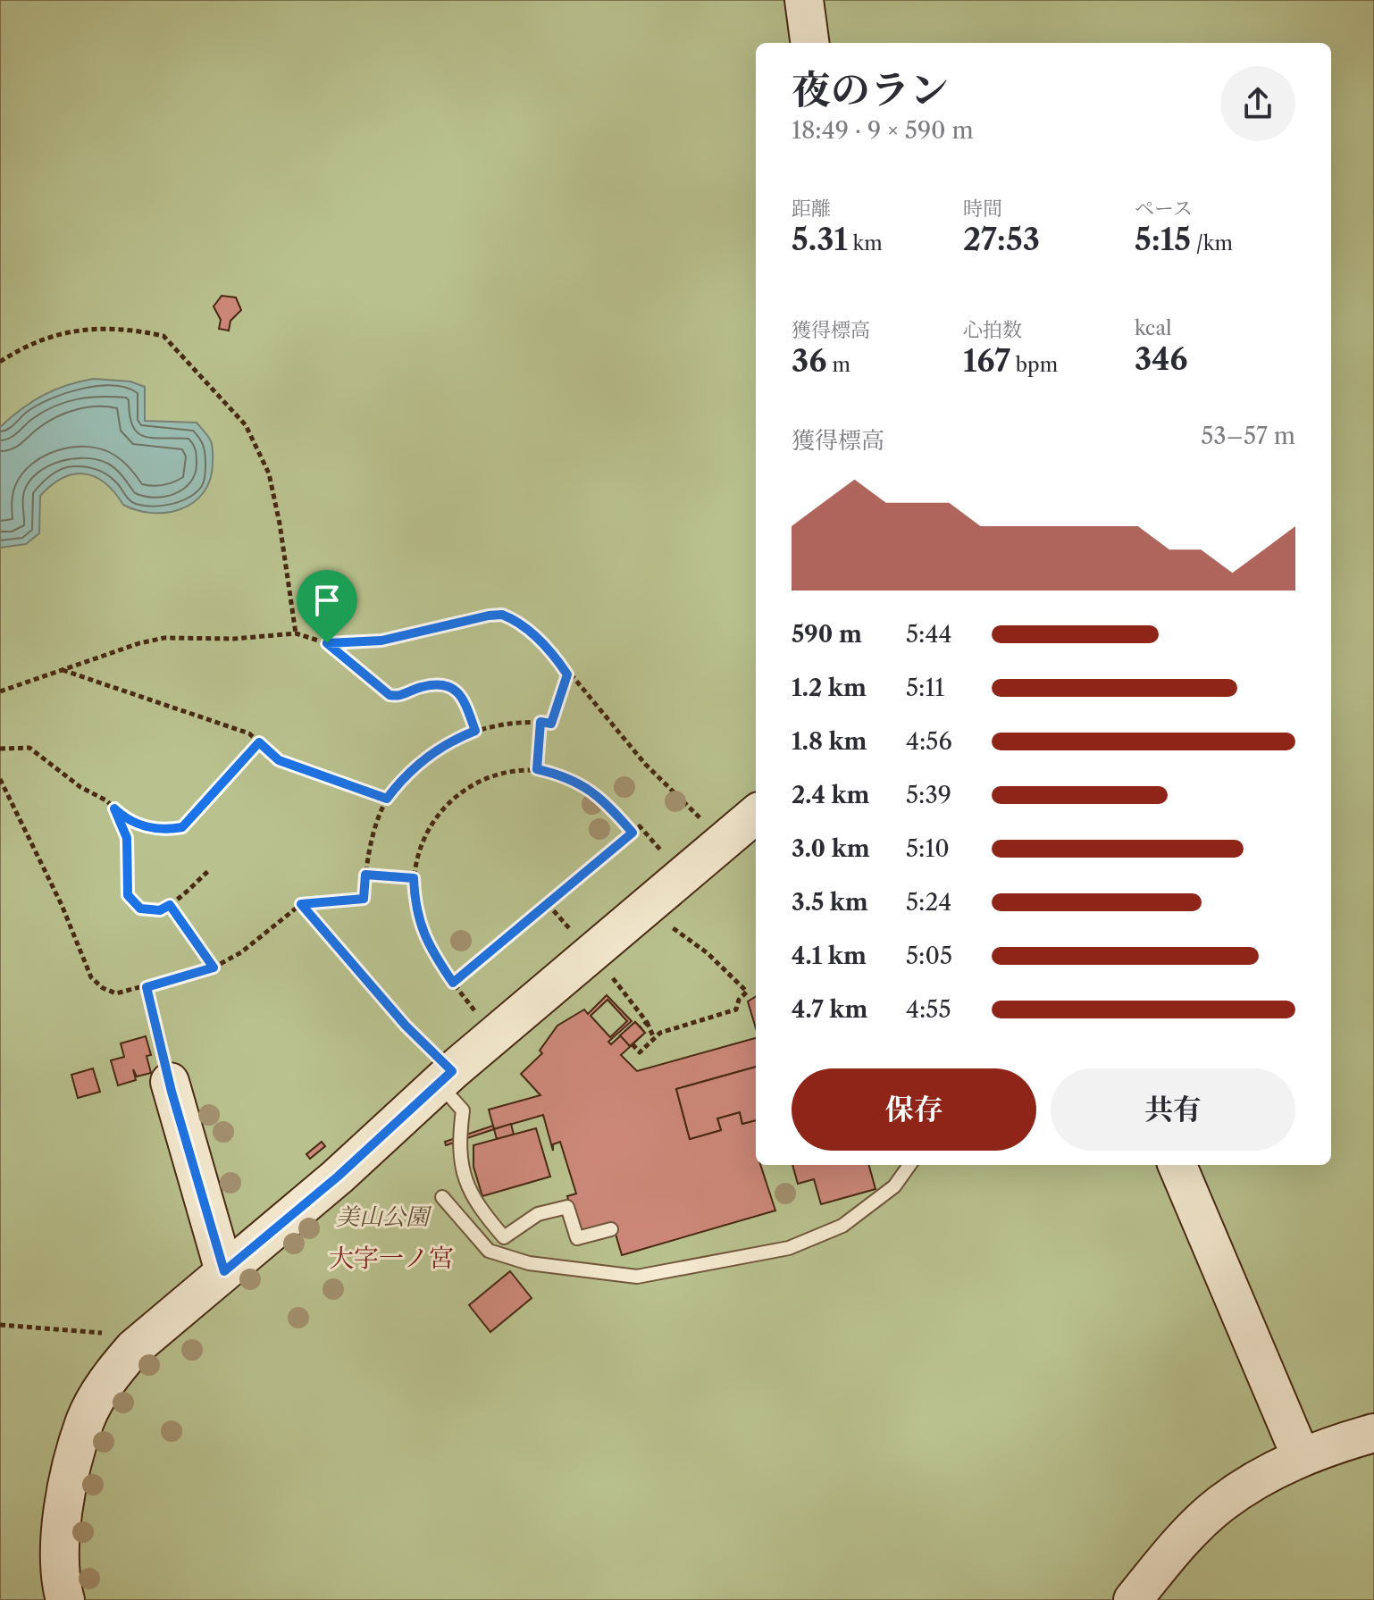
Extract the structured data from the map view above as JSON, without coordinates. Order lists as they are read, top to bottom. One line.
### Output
{"districts":["大字一ノ宮"],"parks":["美山公園"],"page":{"heading":["夜のラン","18:49 · 9 × 590 m"],"stats":[["距離","5.31 km"],["時間","27:53"],["ペース","5:15 /km"],["獲得標高","36 m"],["心拍数","167 bpm"],["kcal","346"]],"chart":["獲得標高","53–57 m"],"list":[{"name":"590 m","note":"5:44"},{"name":"1.2 km","note":"5:11"},{"name":"1.8 km","note":"4:56"},{"name":"2.4 km","note":"5:39"},{"name":"3.0 km","note":"5:10"},{"name":"3.5 km","note":"5:24"},{"name":"4.1 km","note":"5:05"},{"name":"4.7 km","note":"4:55"}],"buttons":["保存","共有"]}}
